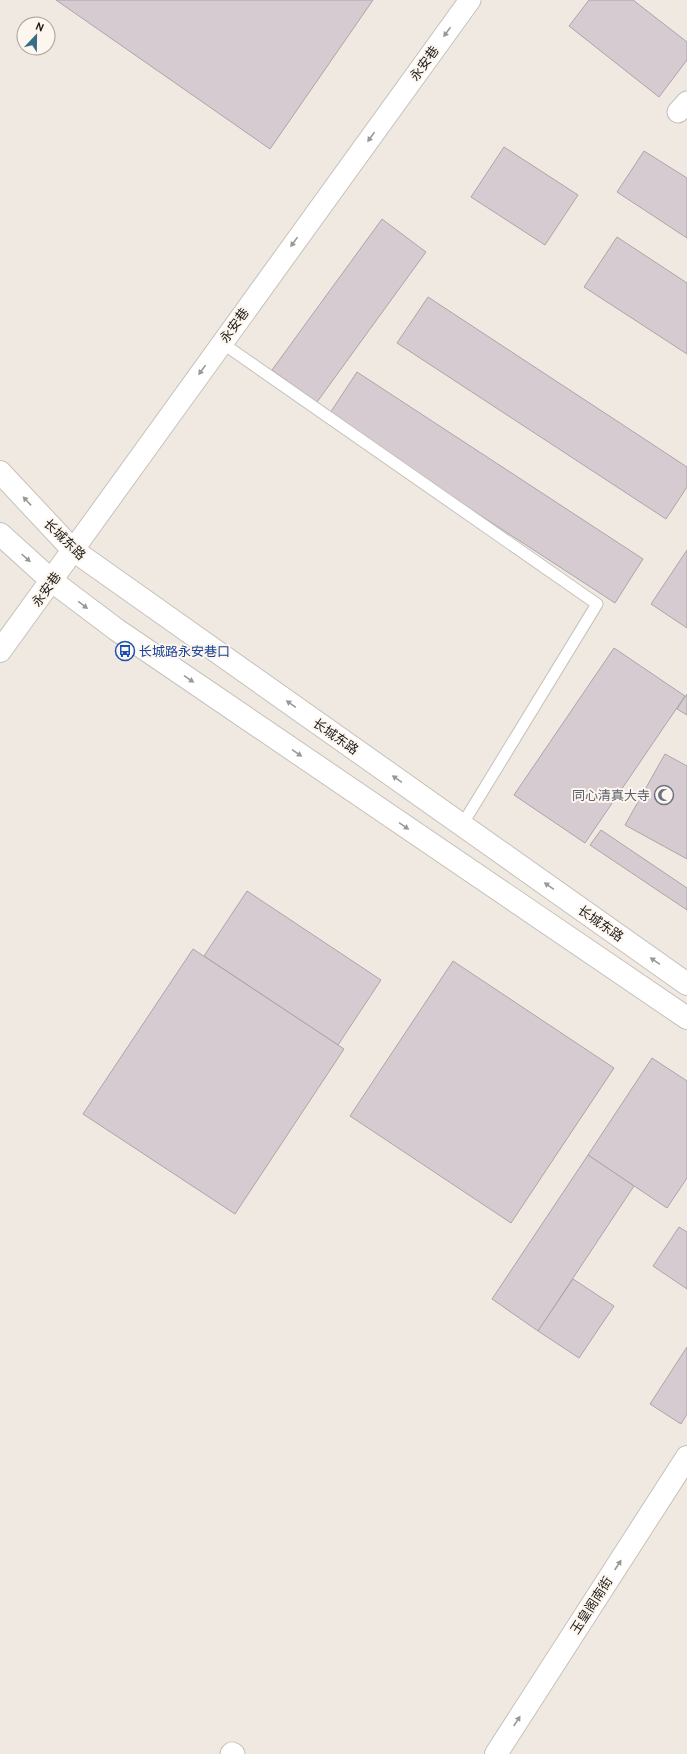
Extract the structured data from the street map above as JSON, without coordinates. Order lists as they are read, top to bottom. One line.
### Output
{"streets":{"main road":["永安巷","长城东路","玉皇阁南街"]},"crossings":[["永安巷","长城东路"]],"one_way":["永安巷","玉皇阁南街"],"places":{"bus stop":["长城路永安巷口"],"mosque":["同心清真大寺"]},"north":"top"}
